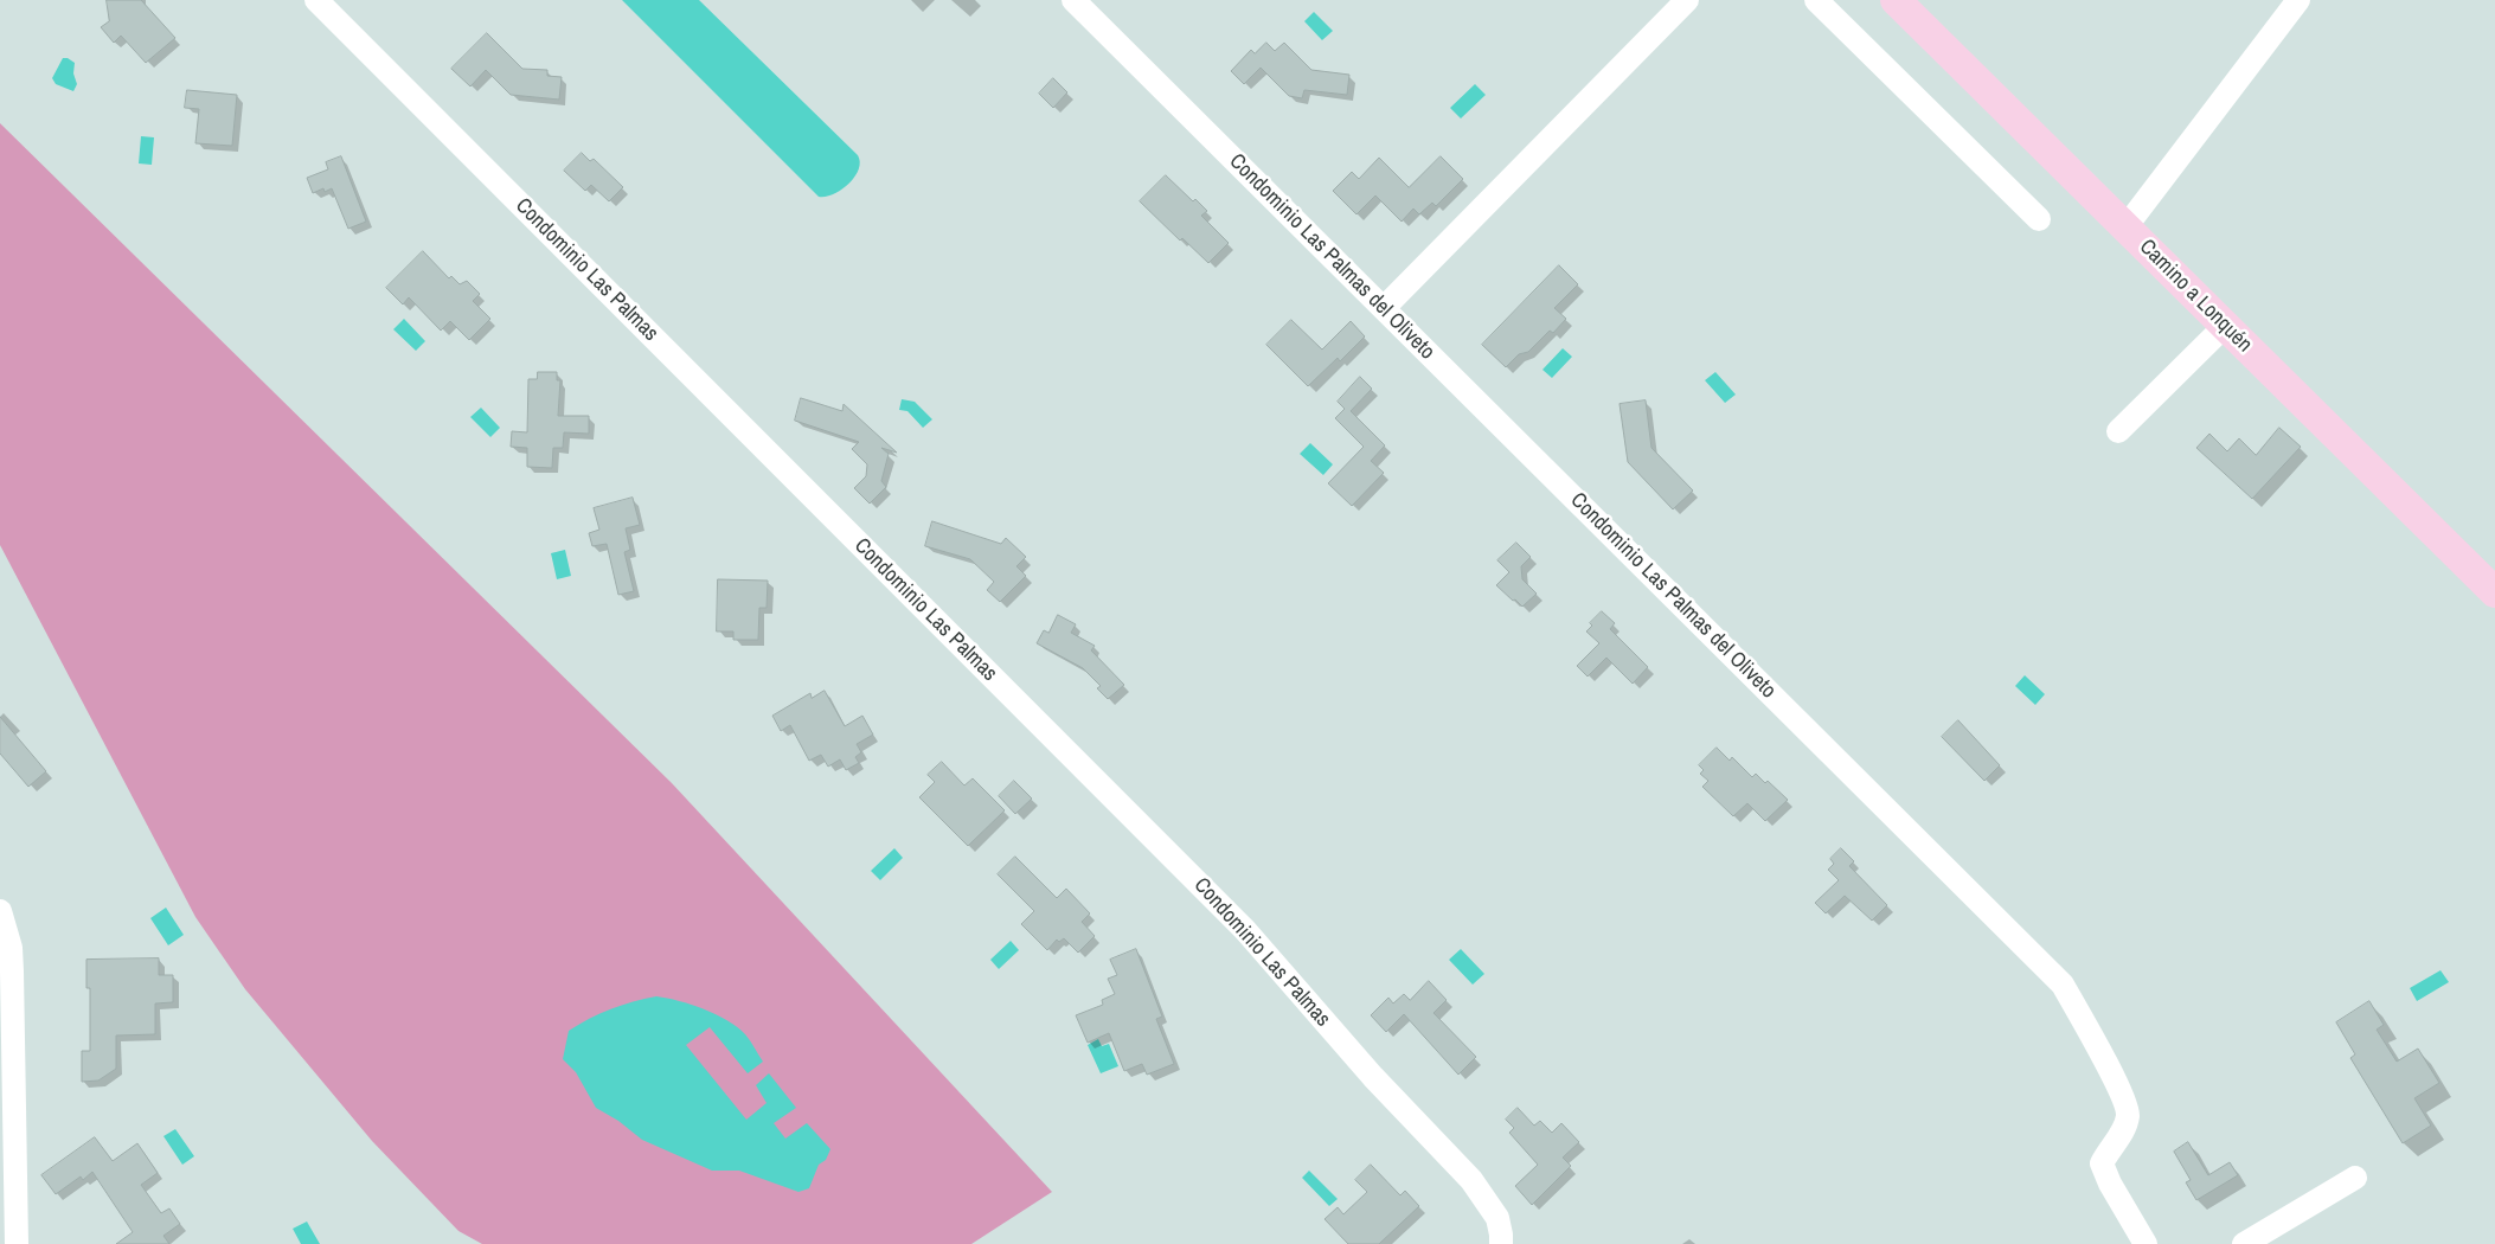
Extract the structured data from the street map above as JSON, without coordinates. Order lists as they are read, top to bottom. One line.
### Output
{"streets":{"main road":["Camino a Lonquén"],"street":["Condominio Las Palmas del Oliveto","Condominio Las Palmas"]}}
